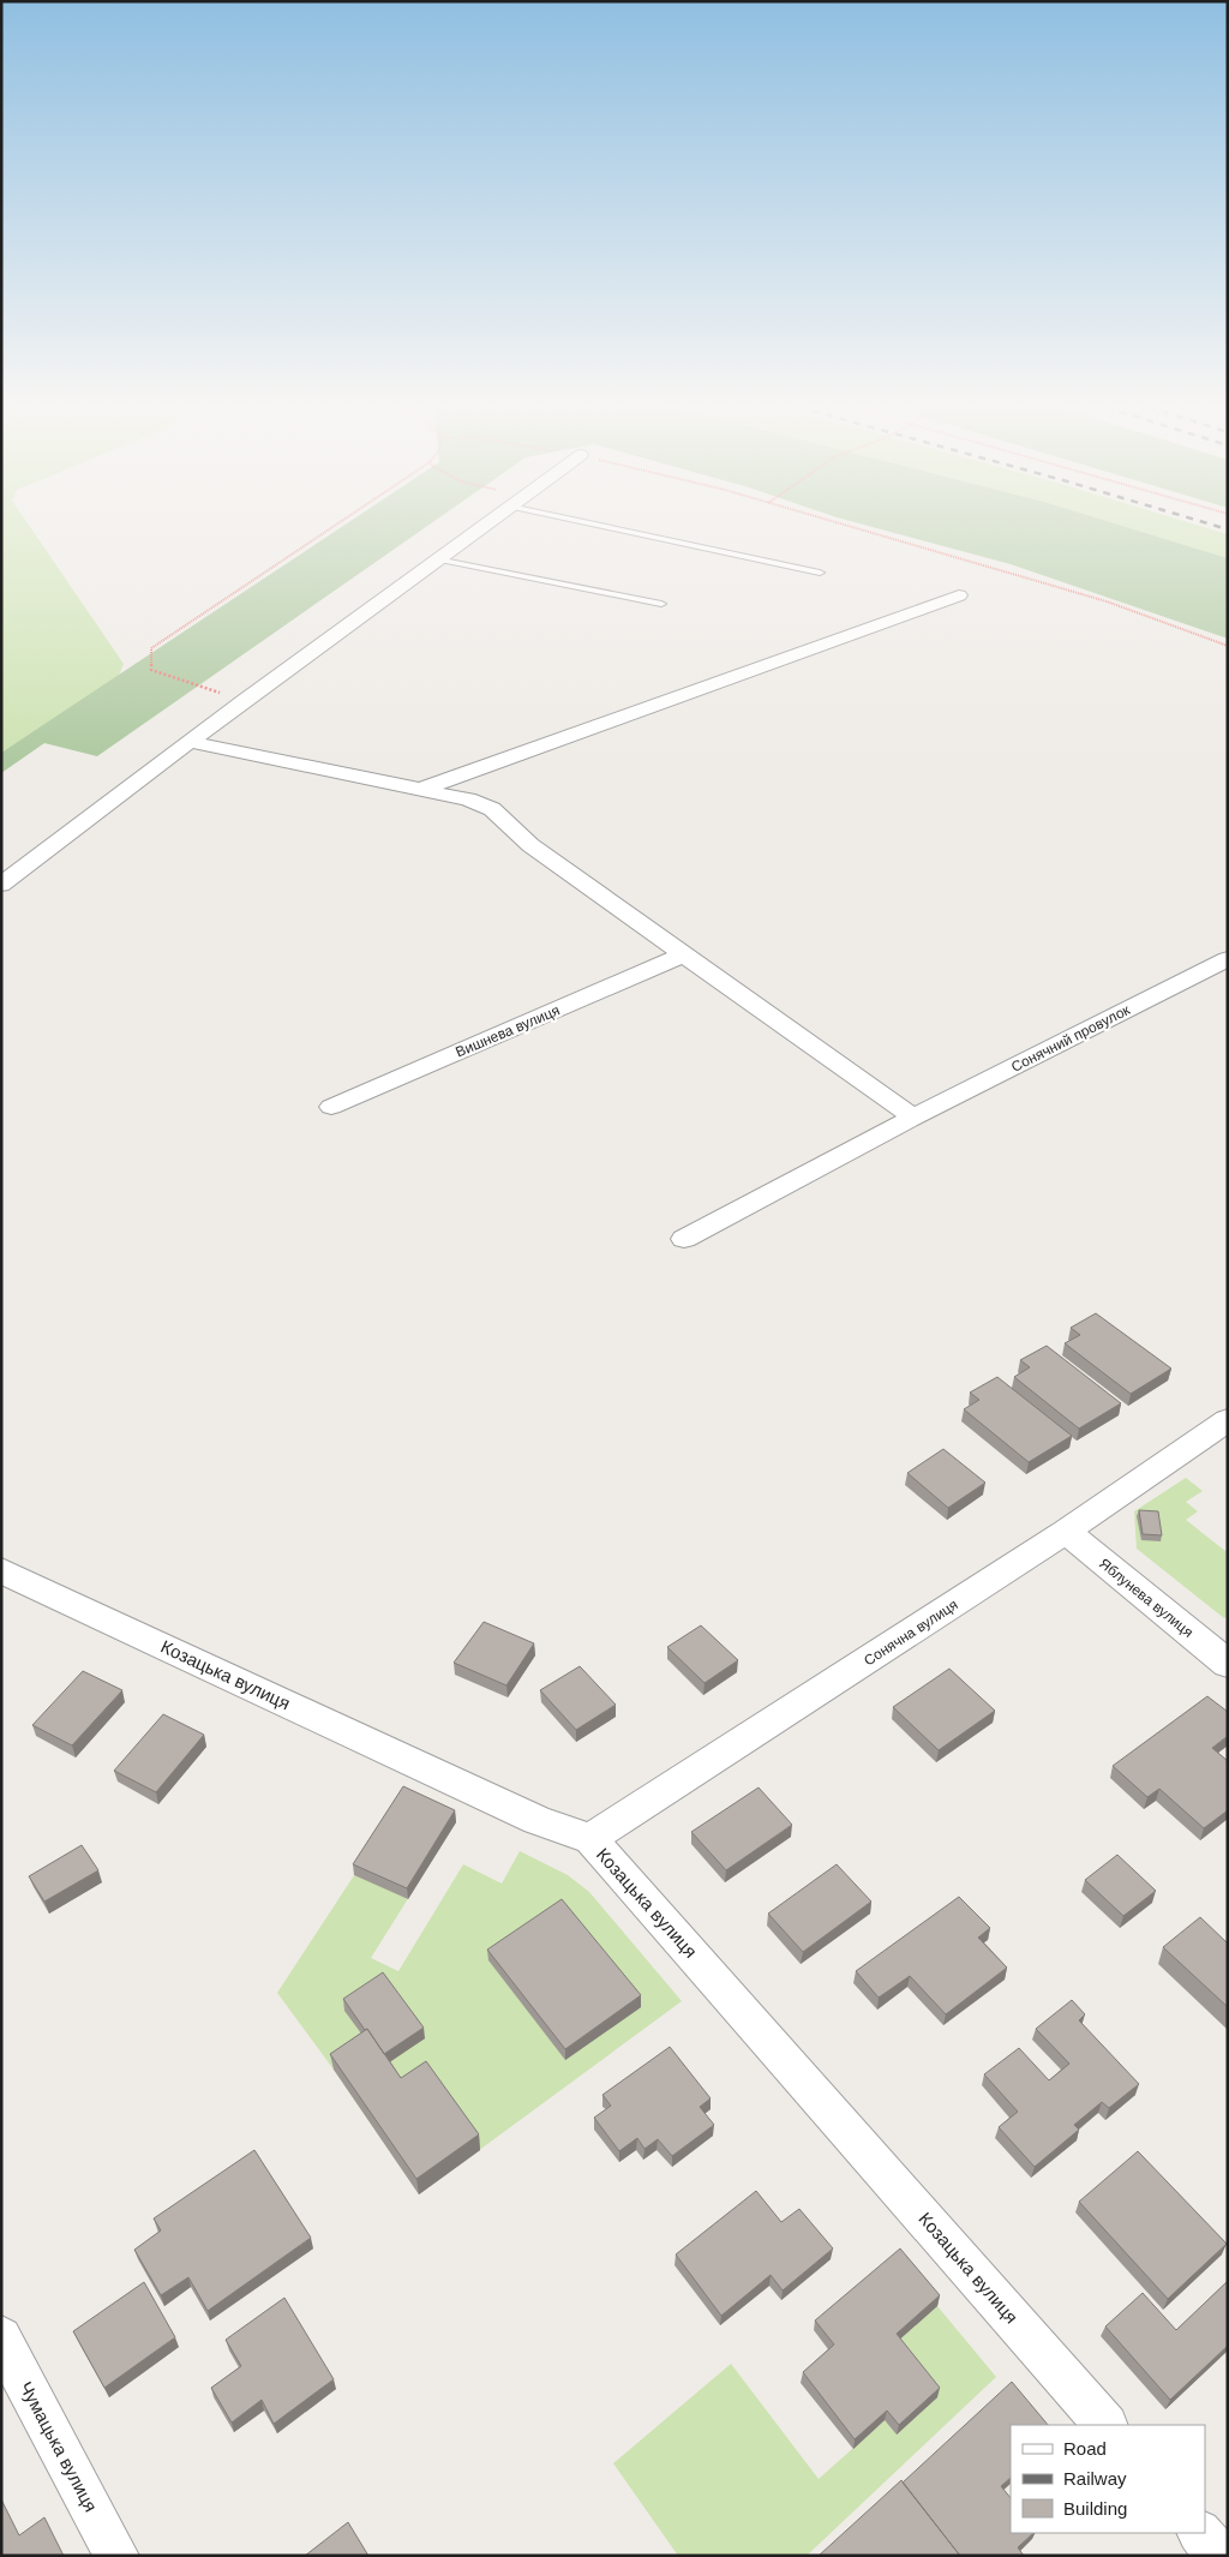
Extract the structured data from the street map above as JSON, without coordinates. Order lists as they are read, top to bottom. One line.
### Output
{"streets":{"street":["Вишнева вулиця","Сонячний провулок","Яблунева вулиця","Сонячна вулиця","Козацька вулиця","Чумацька вулиця"]},"crossings":[["Яблунева вулиця","Сонячна вулиця"],["Сонячна вулиця","Козацька вулиця"]],"legend":["Road","Railway","Building"]}
